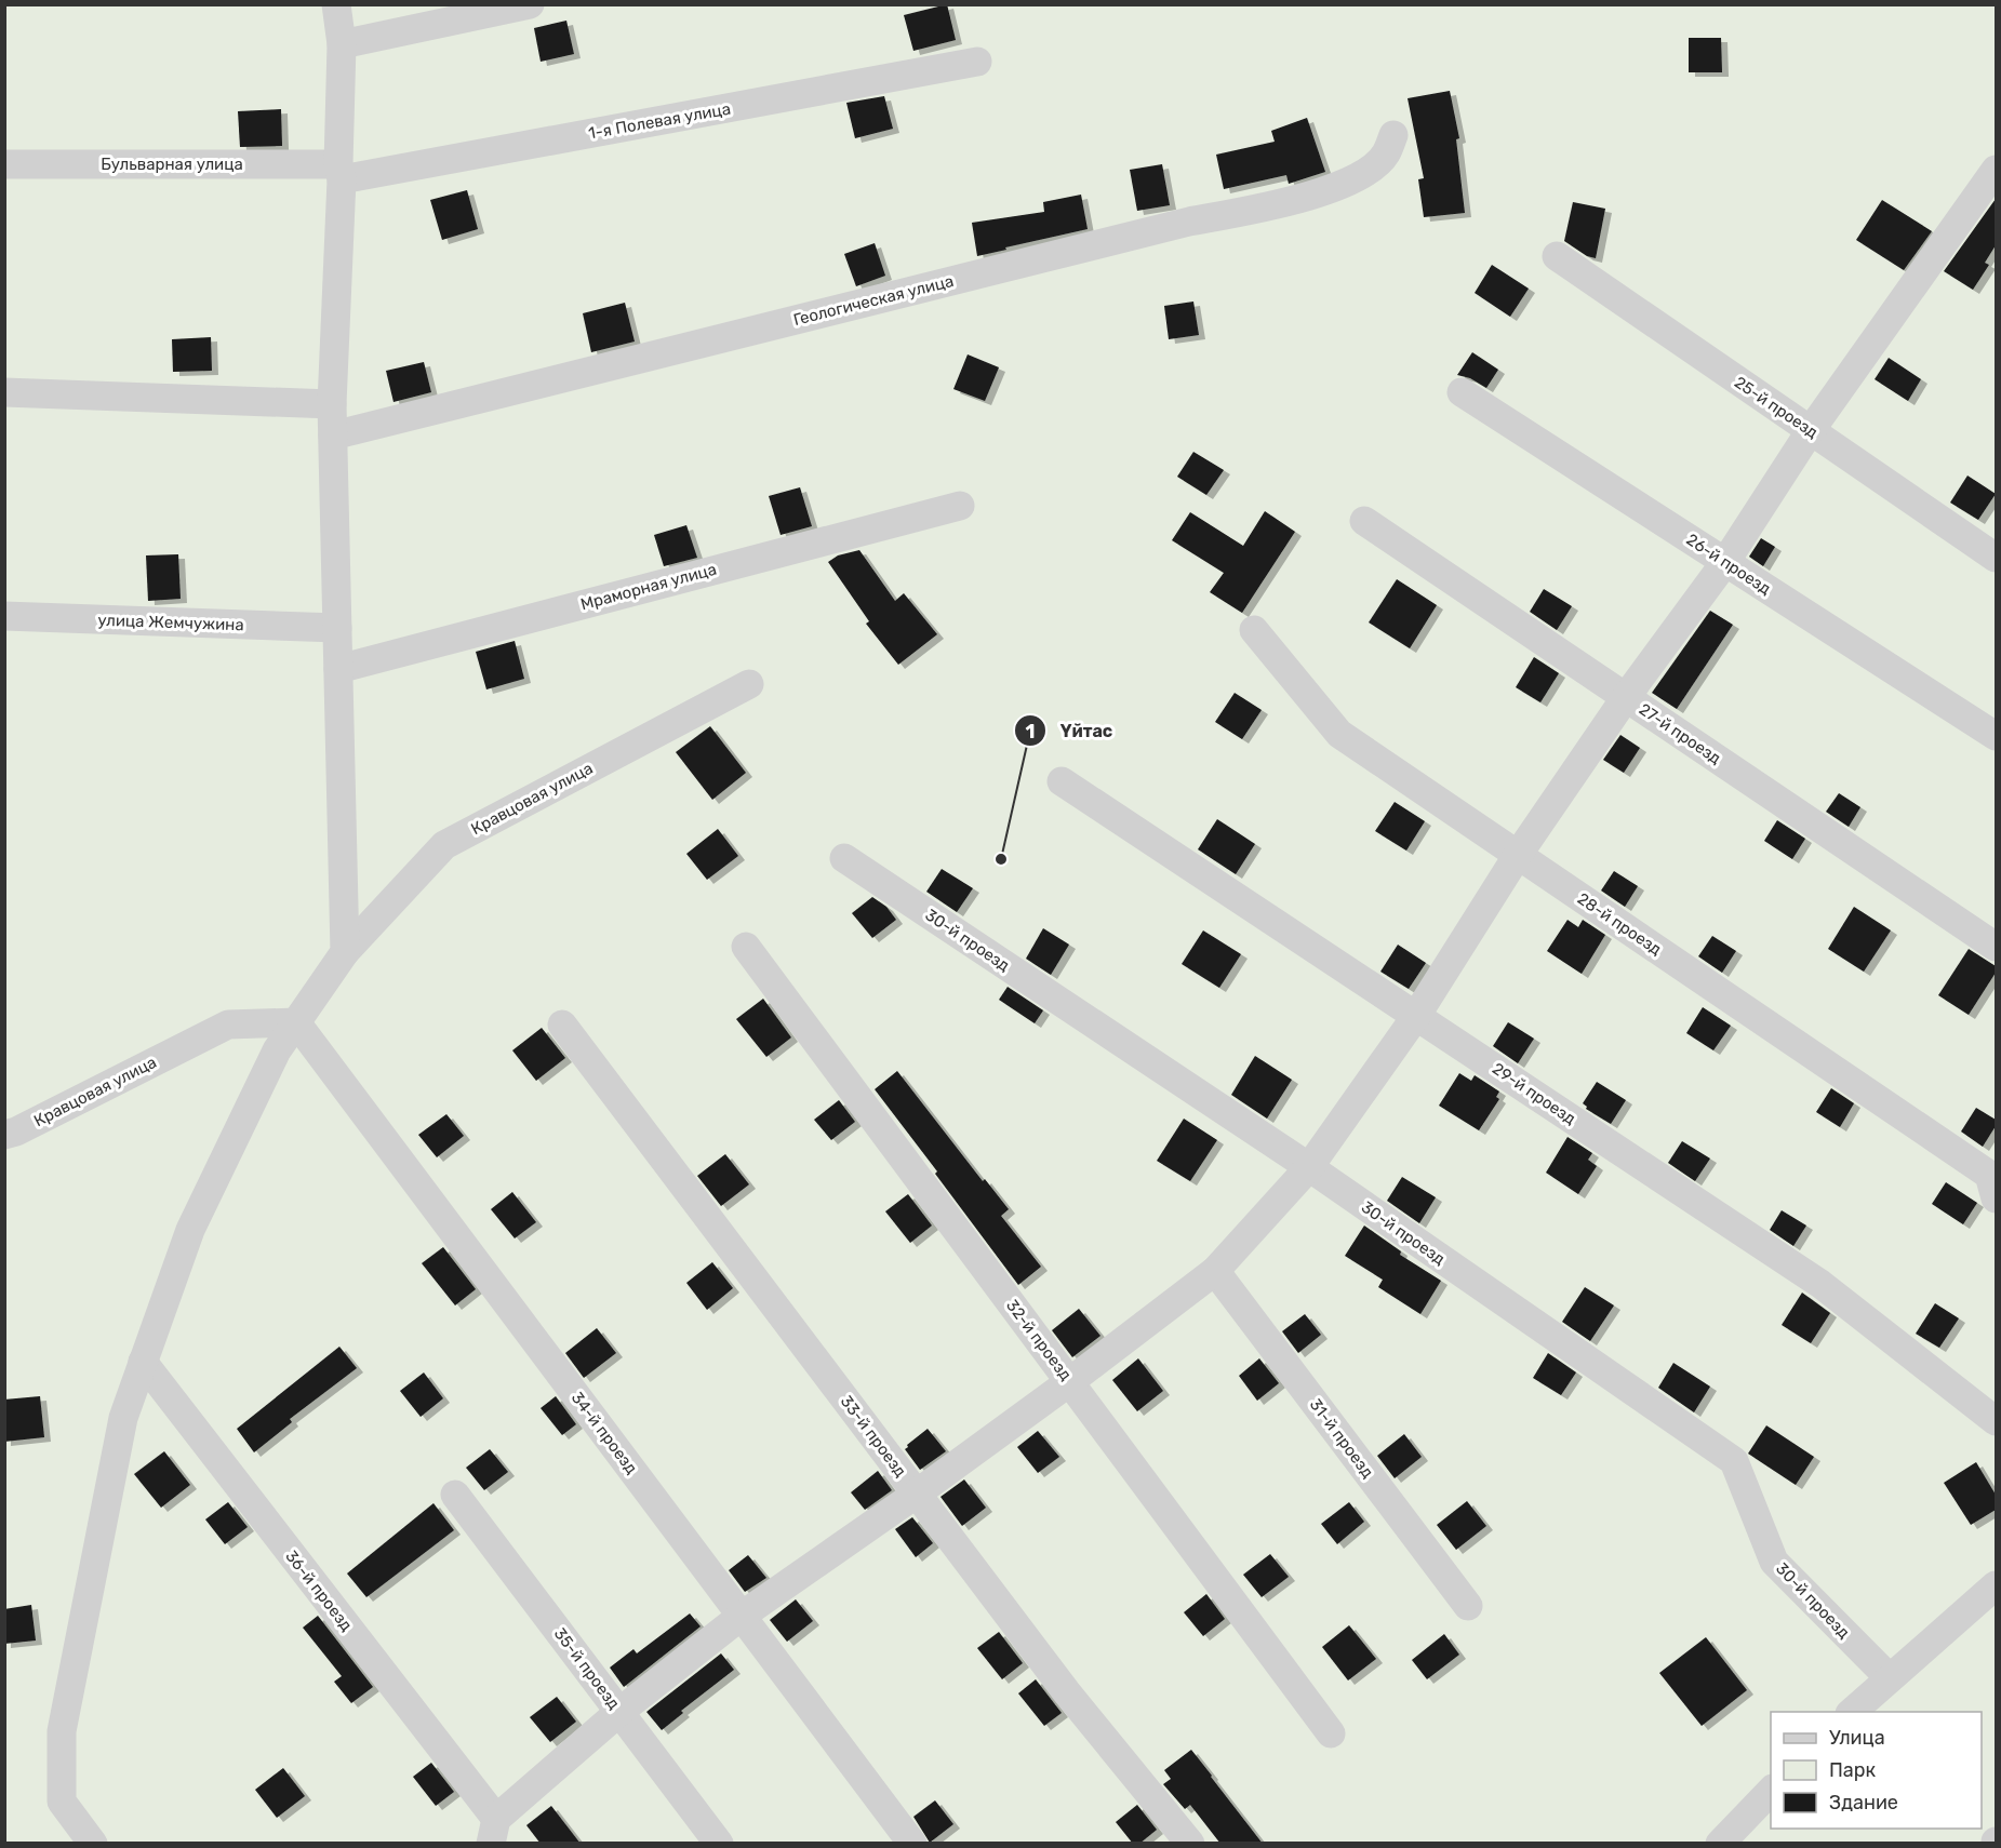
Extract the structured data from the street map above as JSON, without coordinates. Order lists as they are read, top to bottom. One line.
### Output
{"streets":{"street":["1-я Полевая улица","Бульварная улица","Геологическая улица","25-й проезд","26-й проезд","Мраморная улица","улица Жемчужина","27-й проезд","Кравцовая улица","28-й проезд","30-й проезд","29-й проезд","32-й проезд","34-й проезд","33-й проезд","31-й проезд","36-й проезд","35-й проезд"]},"crossings":[["1-я Полевая улица","Бульварная улица"],["Кравцовая улица","34-й проезд"],["Кравцовая улица","36-й проезд"]],"places":["Үйтас"],"legend":["Улица","Парк","Здание"]}
